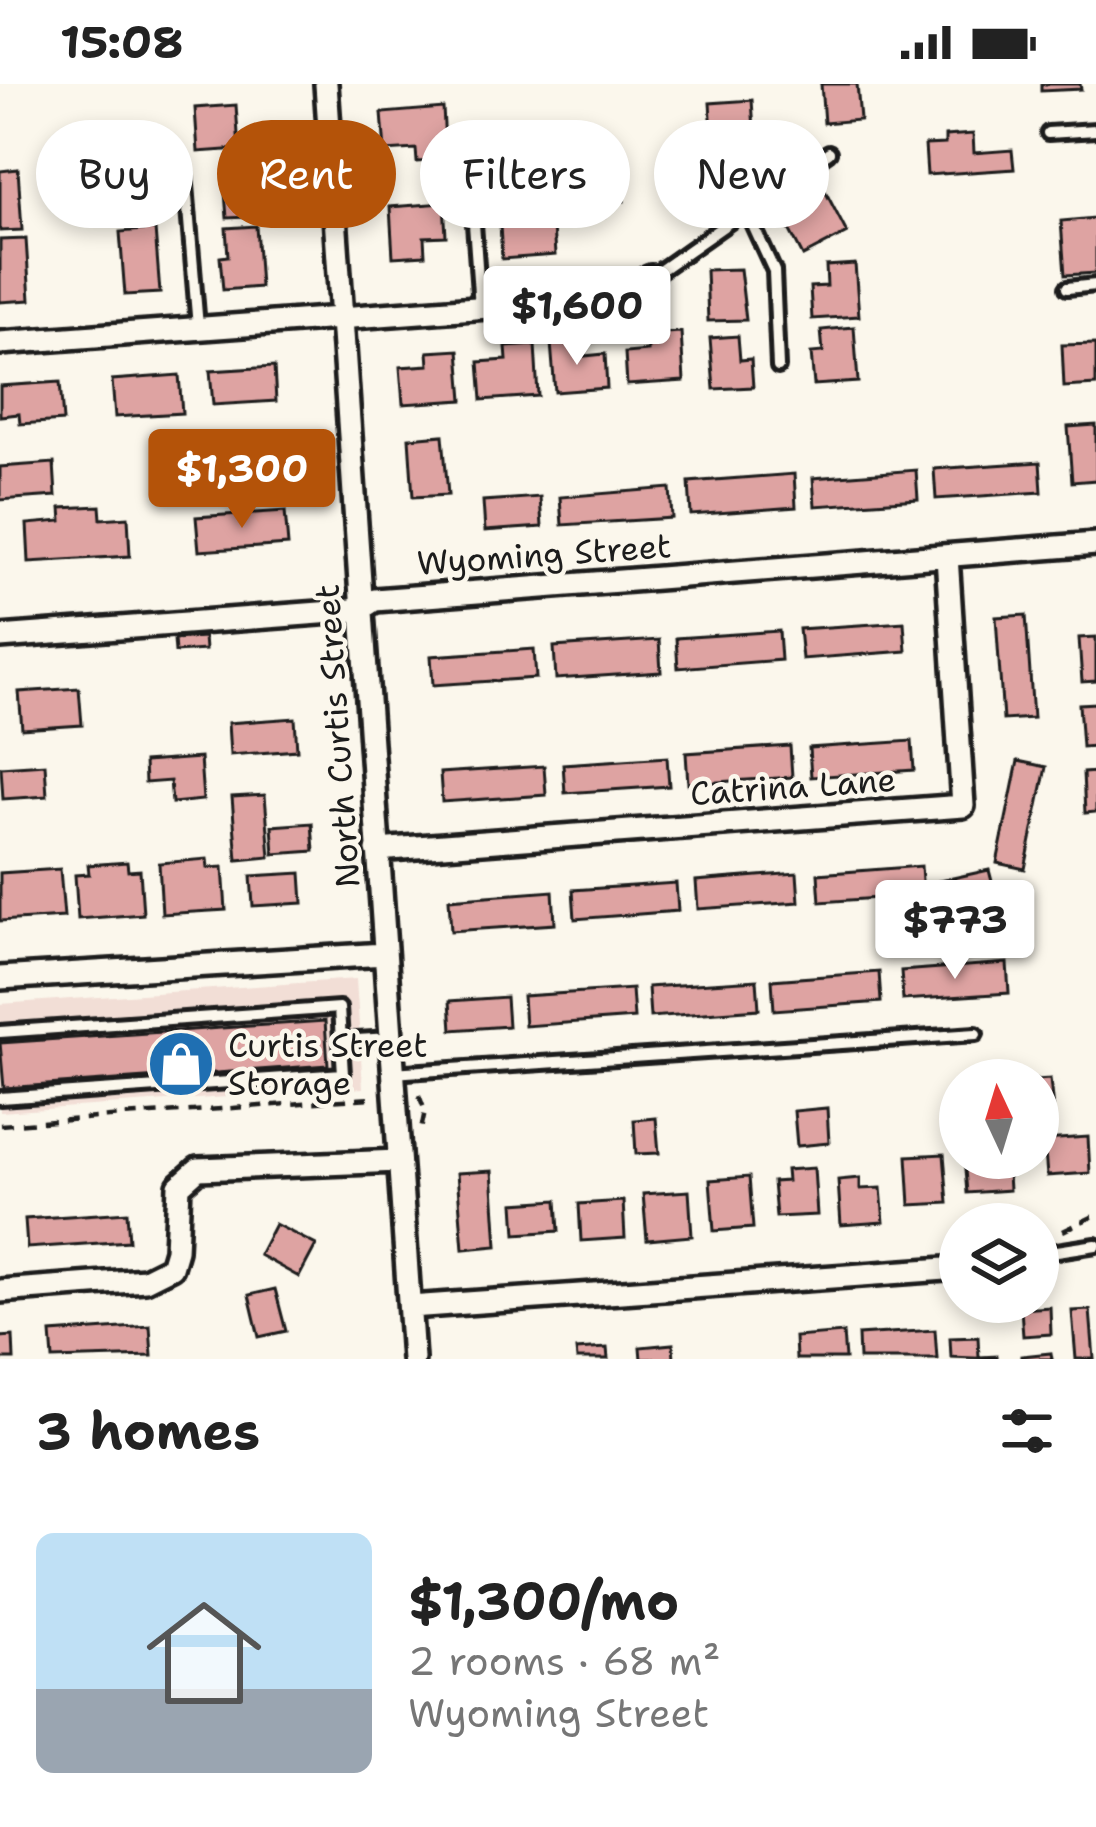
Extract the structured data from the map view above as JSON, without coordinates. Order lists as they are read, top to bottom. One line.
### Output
{"streets":{"street":["Wyoming Street","North Curtis Street","Catrina Lane"]},"crossings":[["Wyoming Street","North Curtis Street"],["Wyoming Street","Catrina Lane"],["North Curtis Street","Catrina Lane"]],"places":{"shop":["Curtis Street Storage"]},"north":"top","page":{"status":"15:08","chip":["Buy","Rent","Filters","New"],"price":["$1,600","$1,300","$773"],"heading":"3 homes","list":[{"name":"$1,300/mo","note":"2 rooms · 68 m² · Wyoming Street"}]}}
